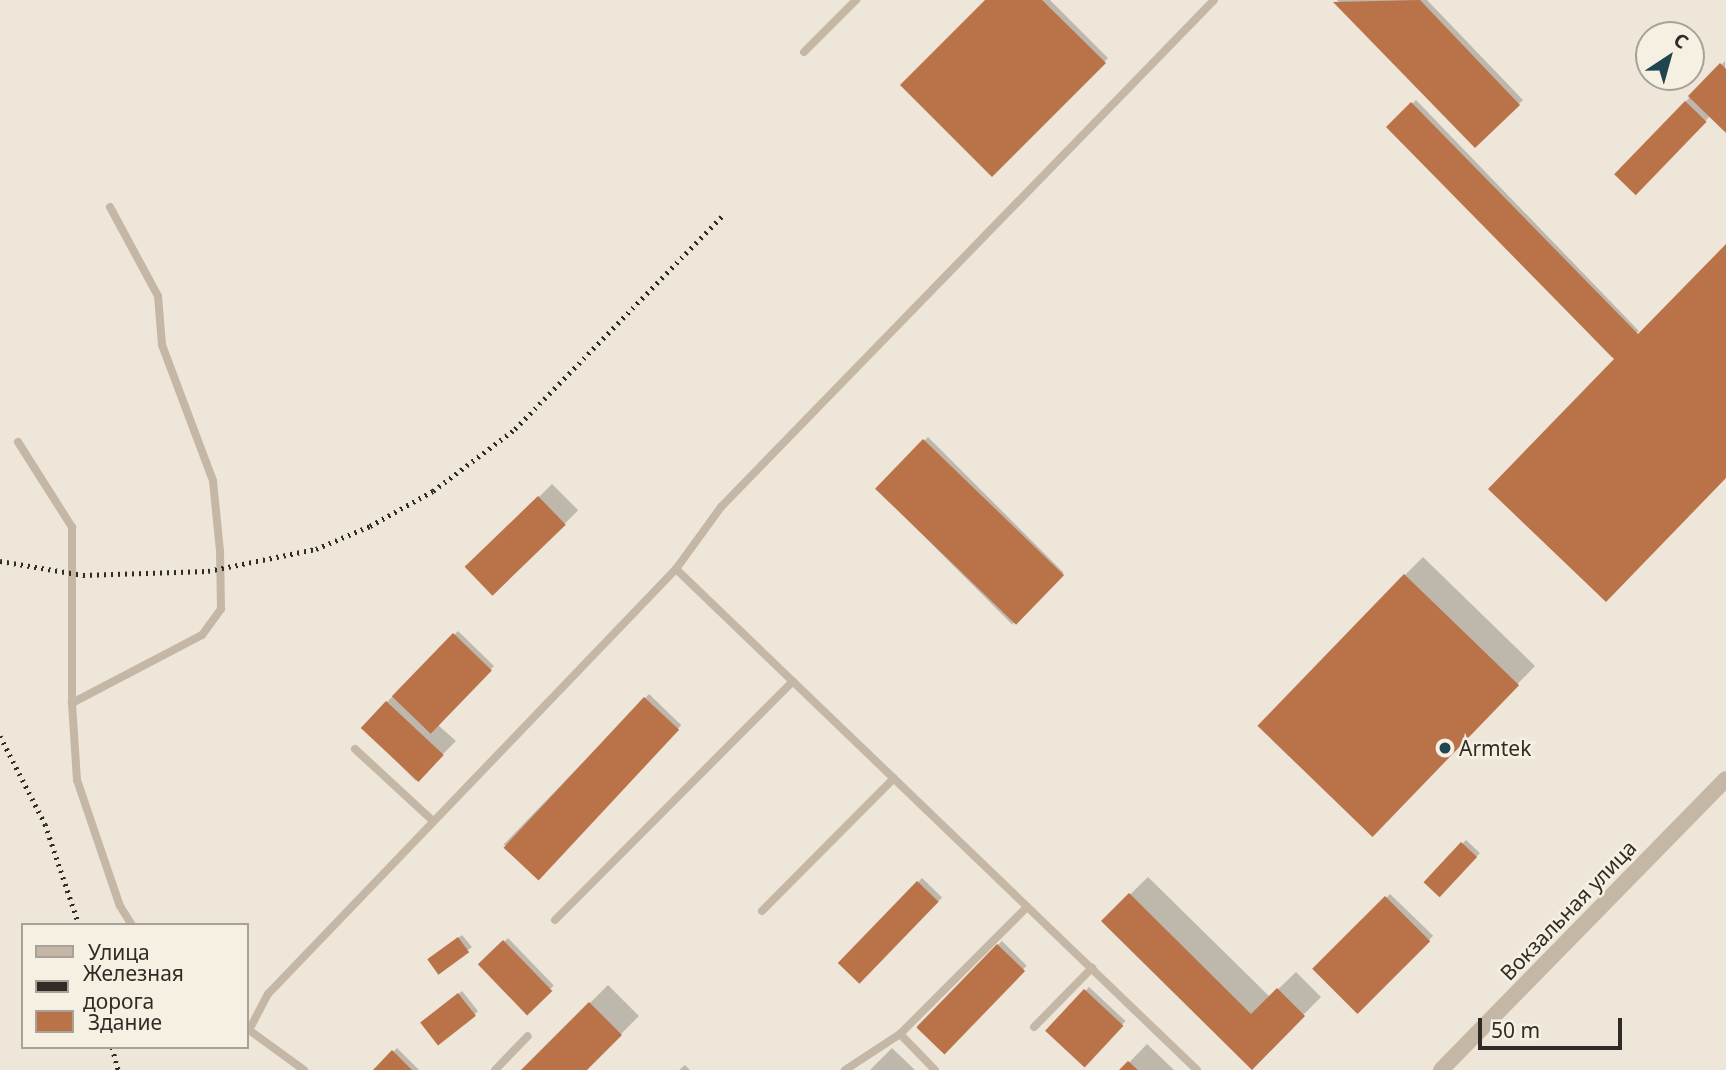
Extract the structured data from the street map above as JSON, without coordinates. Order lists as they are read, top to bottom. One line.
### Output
{"streets":{"street":["Вокзальная улица"]},"places":["Armtek"],"legend":["Улица","Железная дорога","Здание"],"scale_bar":"50 m","north":"top right"}
